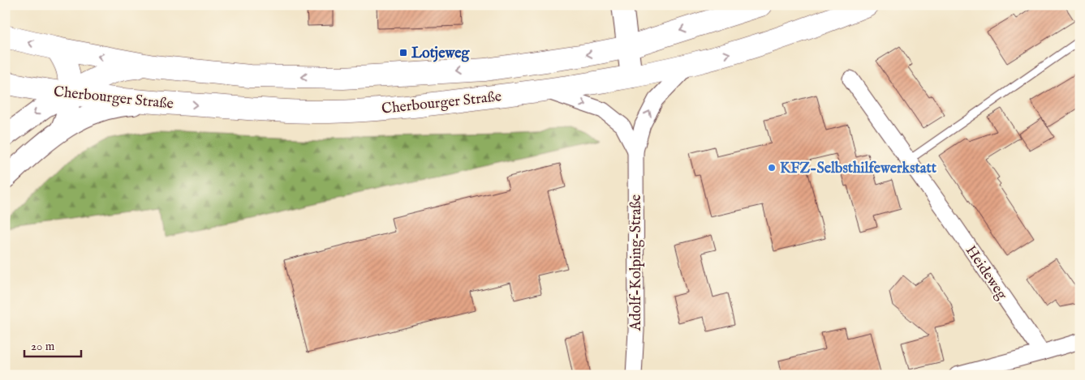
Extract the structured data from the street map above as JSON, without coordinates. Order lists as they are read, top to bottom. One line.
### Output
{"streets":{"main road":["Cherbourger Straße"],"street":["Adolf-Kolping-Straße","Heideweg"]},"crossings":[["Cherbourger Straße","Adolf-Kolping-Straße"]],"places":{"transit":["Lotjeweg"],"other":["KFZ-Selbsthilfewerkstatt"]},"scale_bar":"20 m"}
